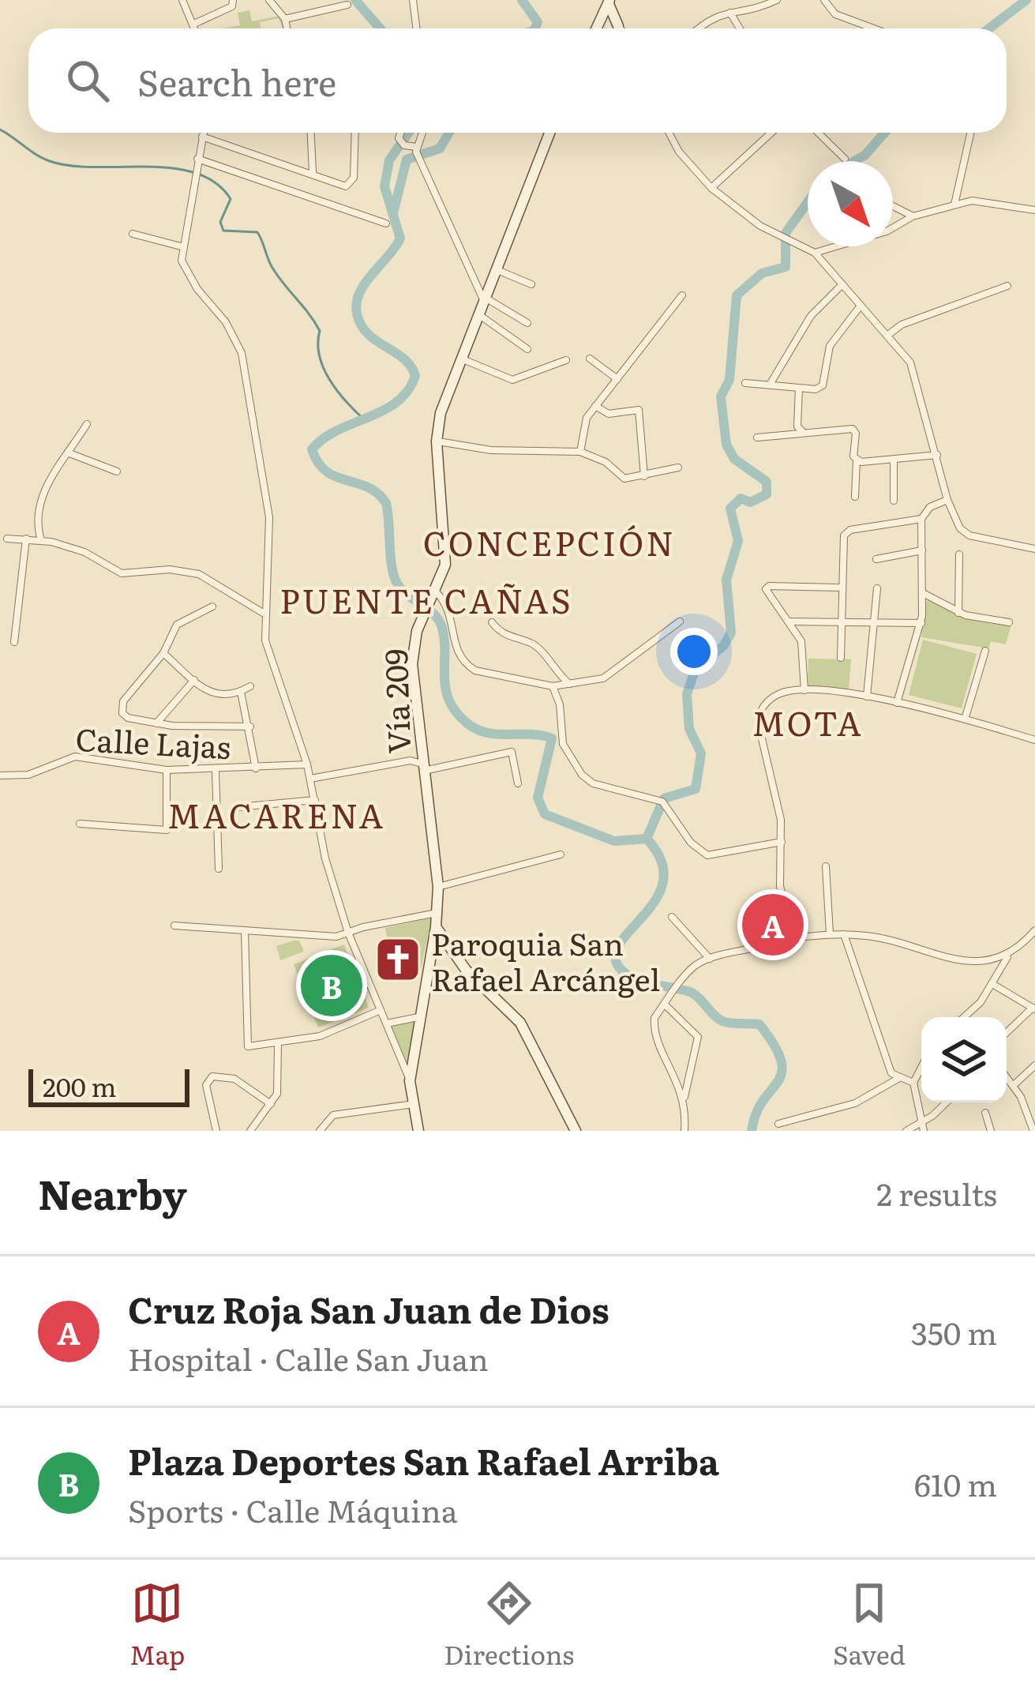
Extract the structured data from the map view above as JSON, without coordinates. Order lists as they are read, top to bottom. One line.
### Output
{"streets":{"main road":["Vía 209"],"street":["Calle Lajas"]},"districts":["CONCEPCIÓN","PUENTE CAÑAS","MOTA","MACARENA"],"places":{"church":["Paroquia San Rafael Arcángel"]},"scale_bar":"200 m","north":"bottom right","page":{"search":"Search here","pins":["A","B"],"scale":"200 m","heading":["Nearby","2 results"],"list":[{"mark":"A","name":"Cruz Roja San Juan de Dios","note":"Hospital · Calle San Juan","value":"350 m"},{"mark":"B","name":"Plaza Deportes San Rafael Arriba","note":"Sports · Calle Máquina","value":"610 m"}],"nav":["Map","Directions","Saved"]}}
